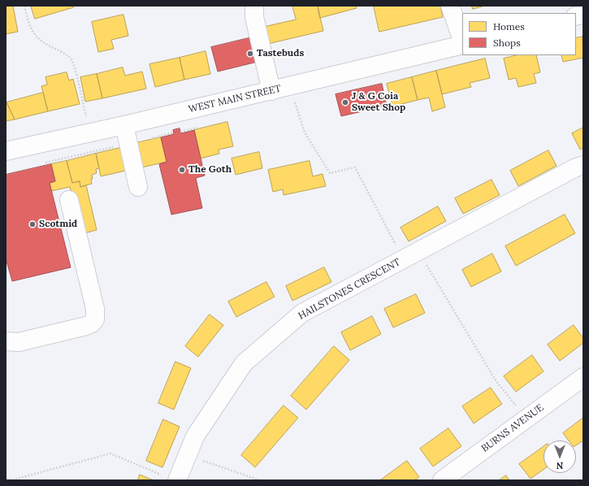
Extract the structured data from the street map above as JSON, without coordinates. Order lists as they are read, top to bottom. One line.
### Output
{"streets":{"street":["WEST MAIN STREET","HAILSTONES CRESCENT","BURNS AVENUE"]},"places":["Tastebuds","J & G Coia Sweet Shop","The Goth","Scotmid"],"legend":["Homes","Shops"],"north":"bottom"}
